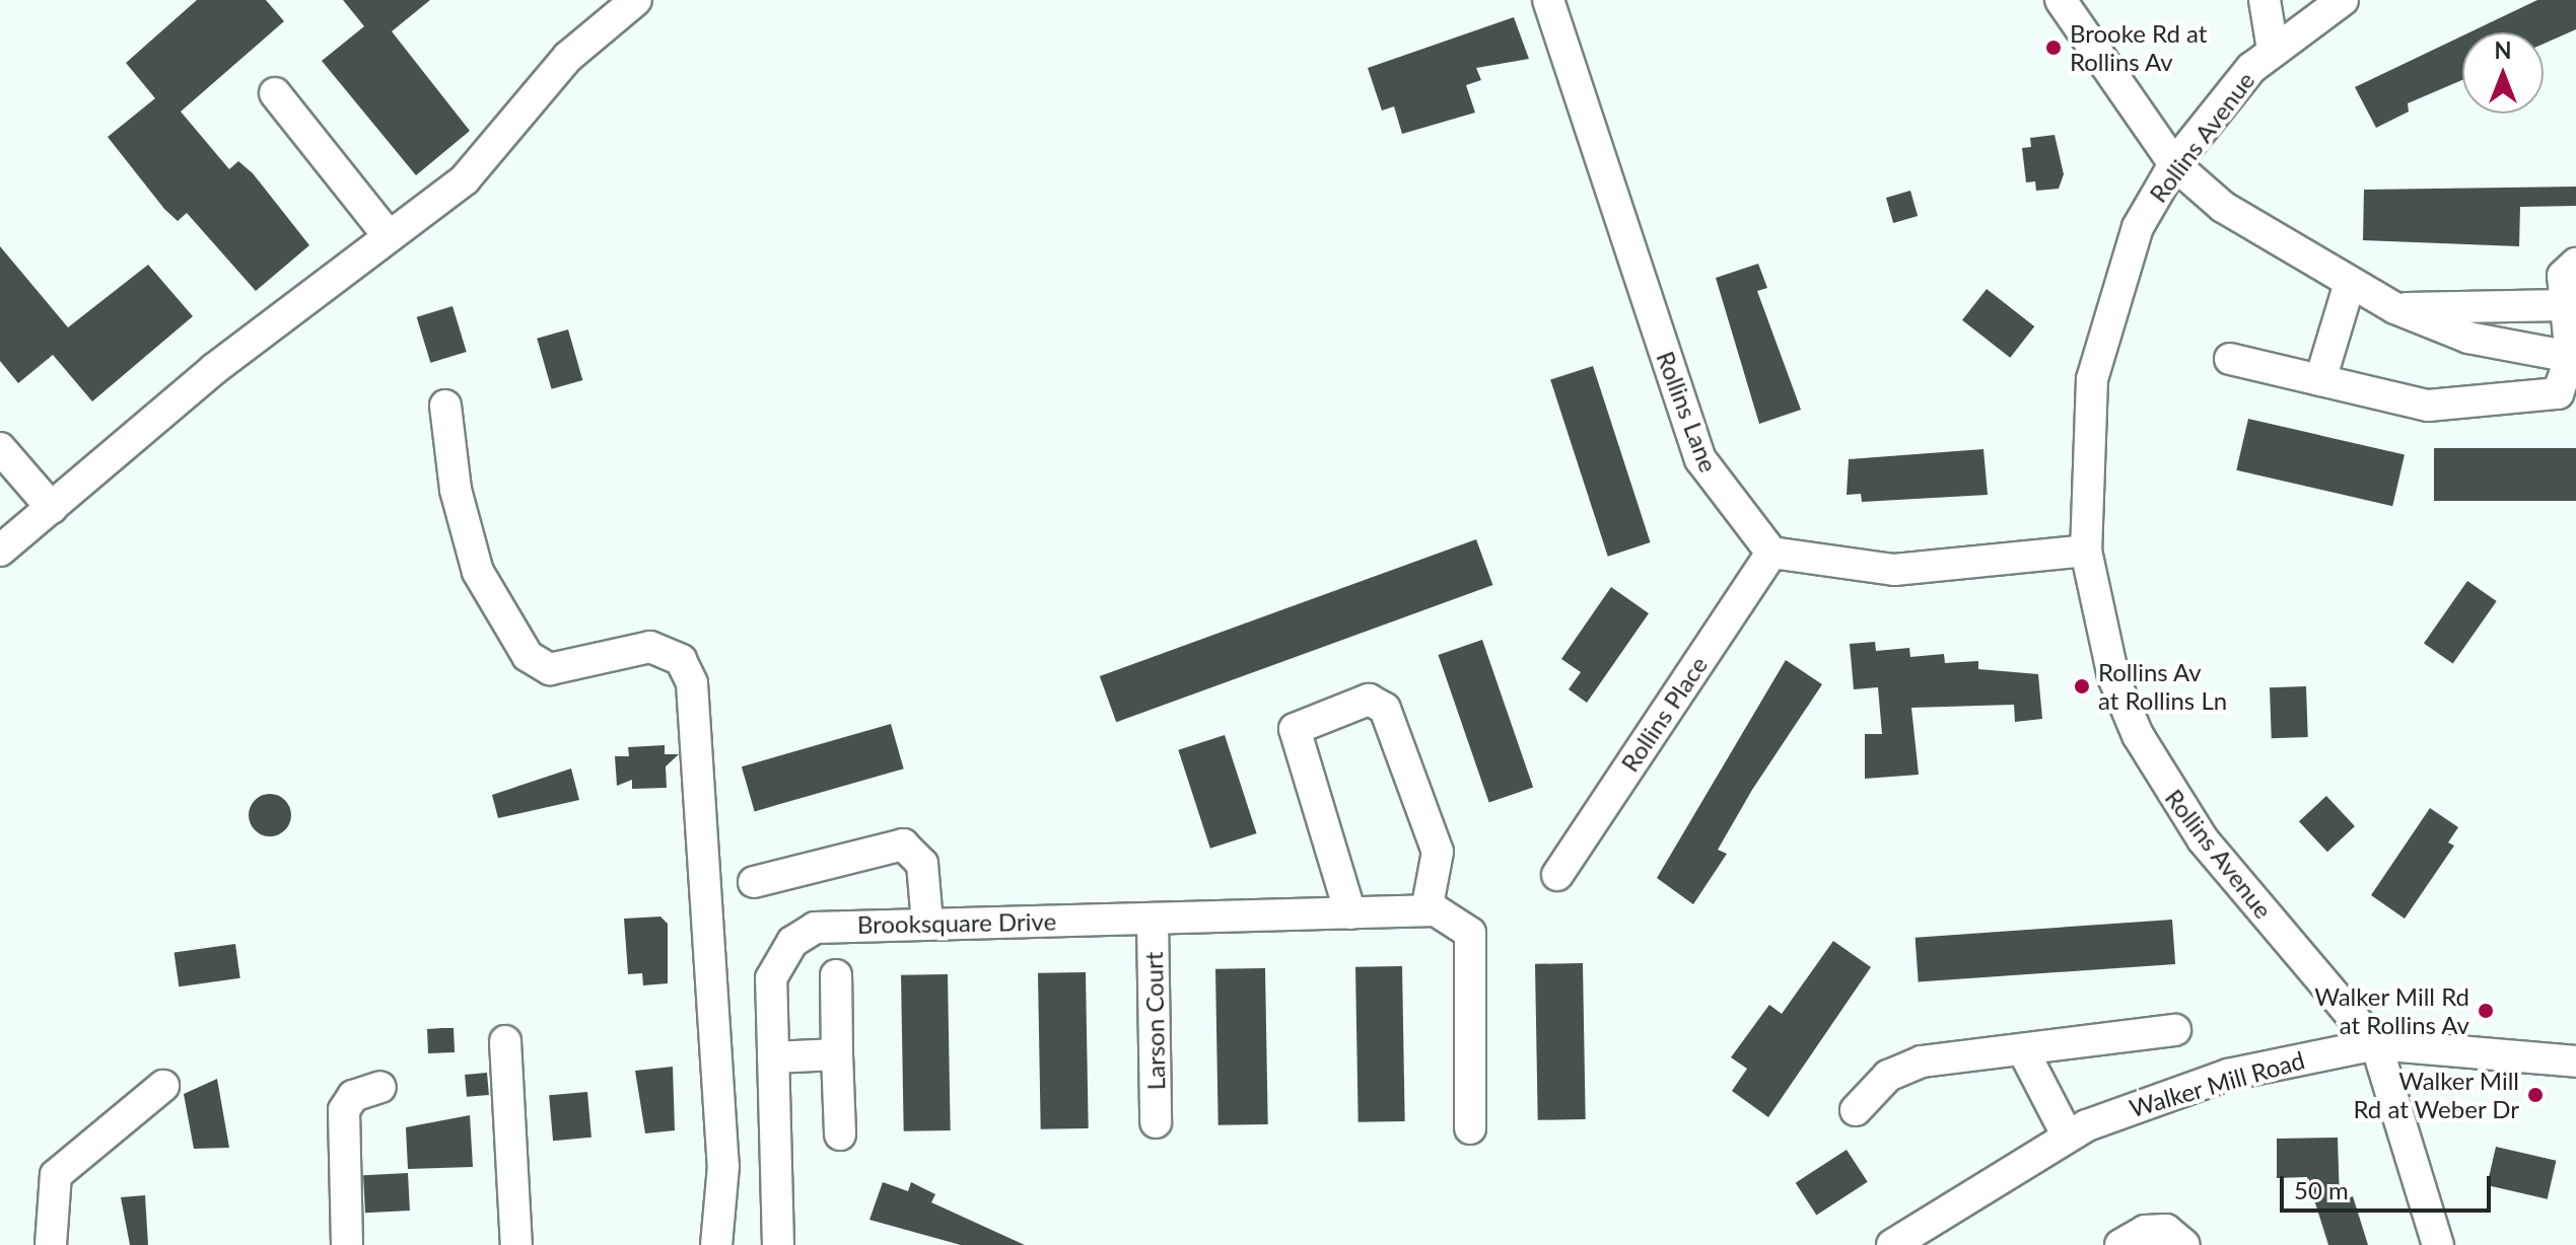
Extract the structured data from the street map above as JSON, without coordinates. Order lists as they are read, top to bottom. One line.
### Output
{"streets":{"street":["Rollins Avenue","Rollins Lane","Rollins Place","Brooksquare Drive","Larson Court","Walker Mill Road"]},"crossings":[["Rollins Avenue","Walker Mill Road"],["Rollins Lane","Rollins Place"],["Brooksquare Drive","Larson Court"]],"places":["Brooke Rd at Rollins Av","Rollins Av at Rollins Ln","Walker Mill Rd at Rollins Av","Walker Mill Rd at Weber Dr"],"scale_bar":"50 m","north":"top"}
